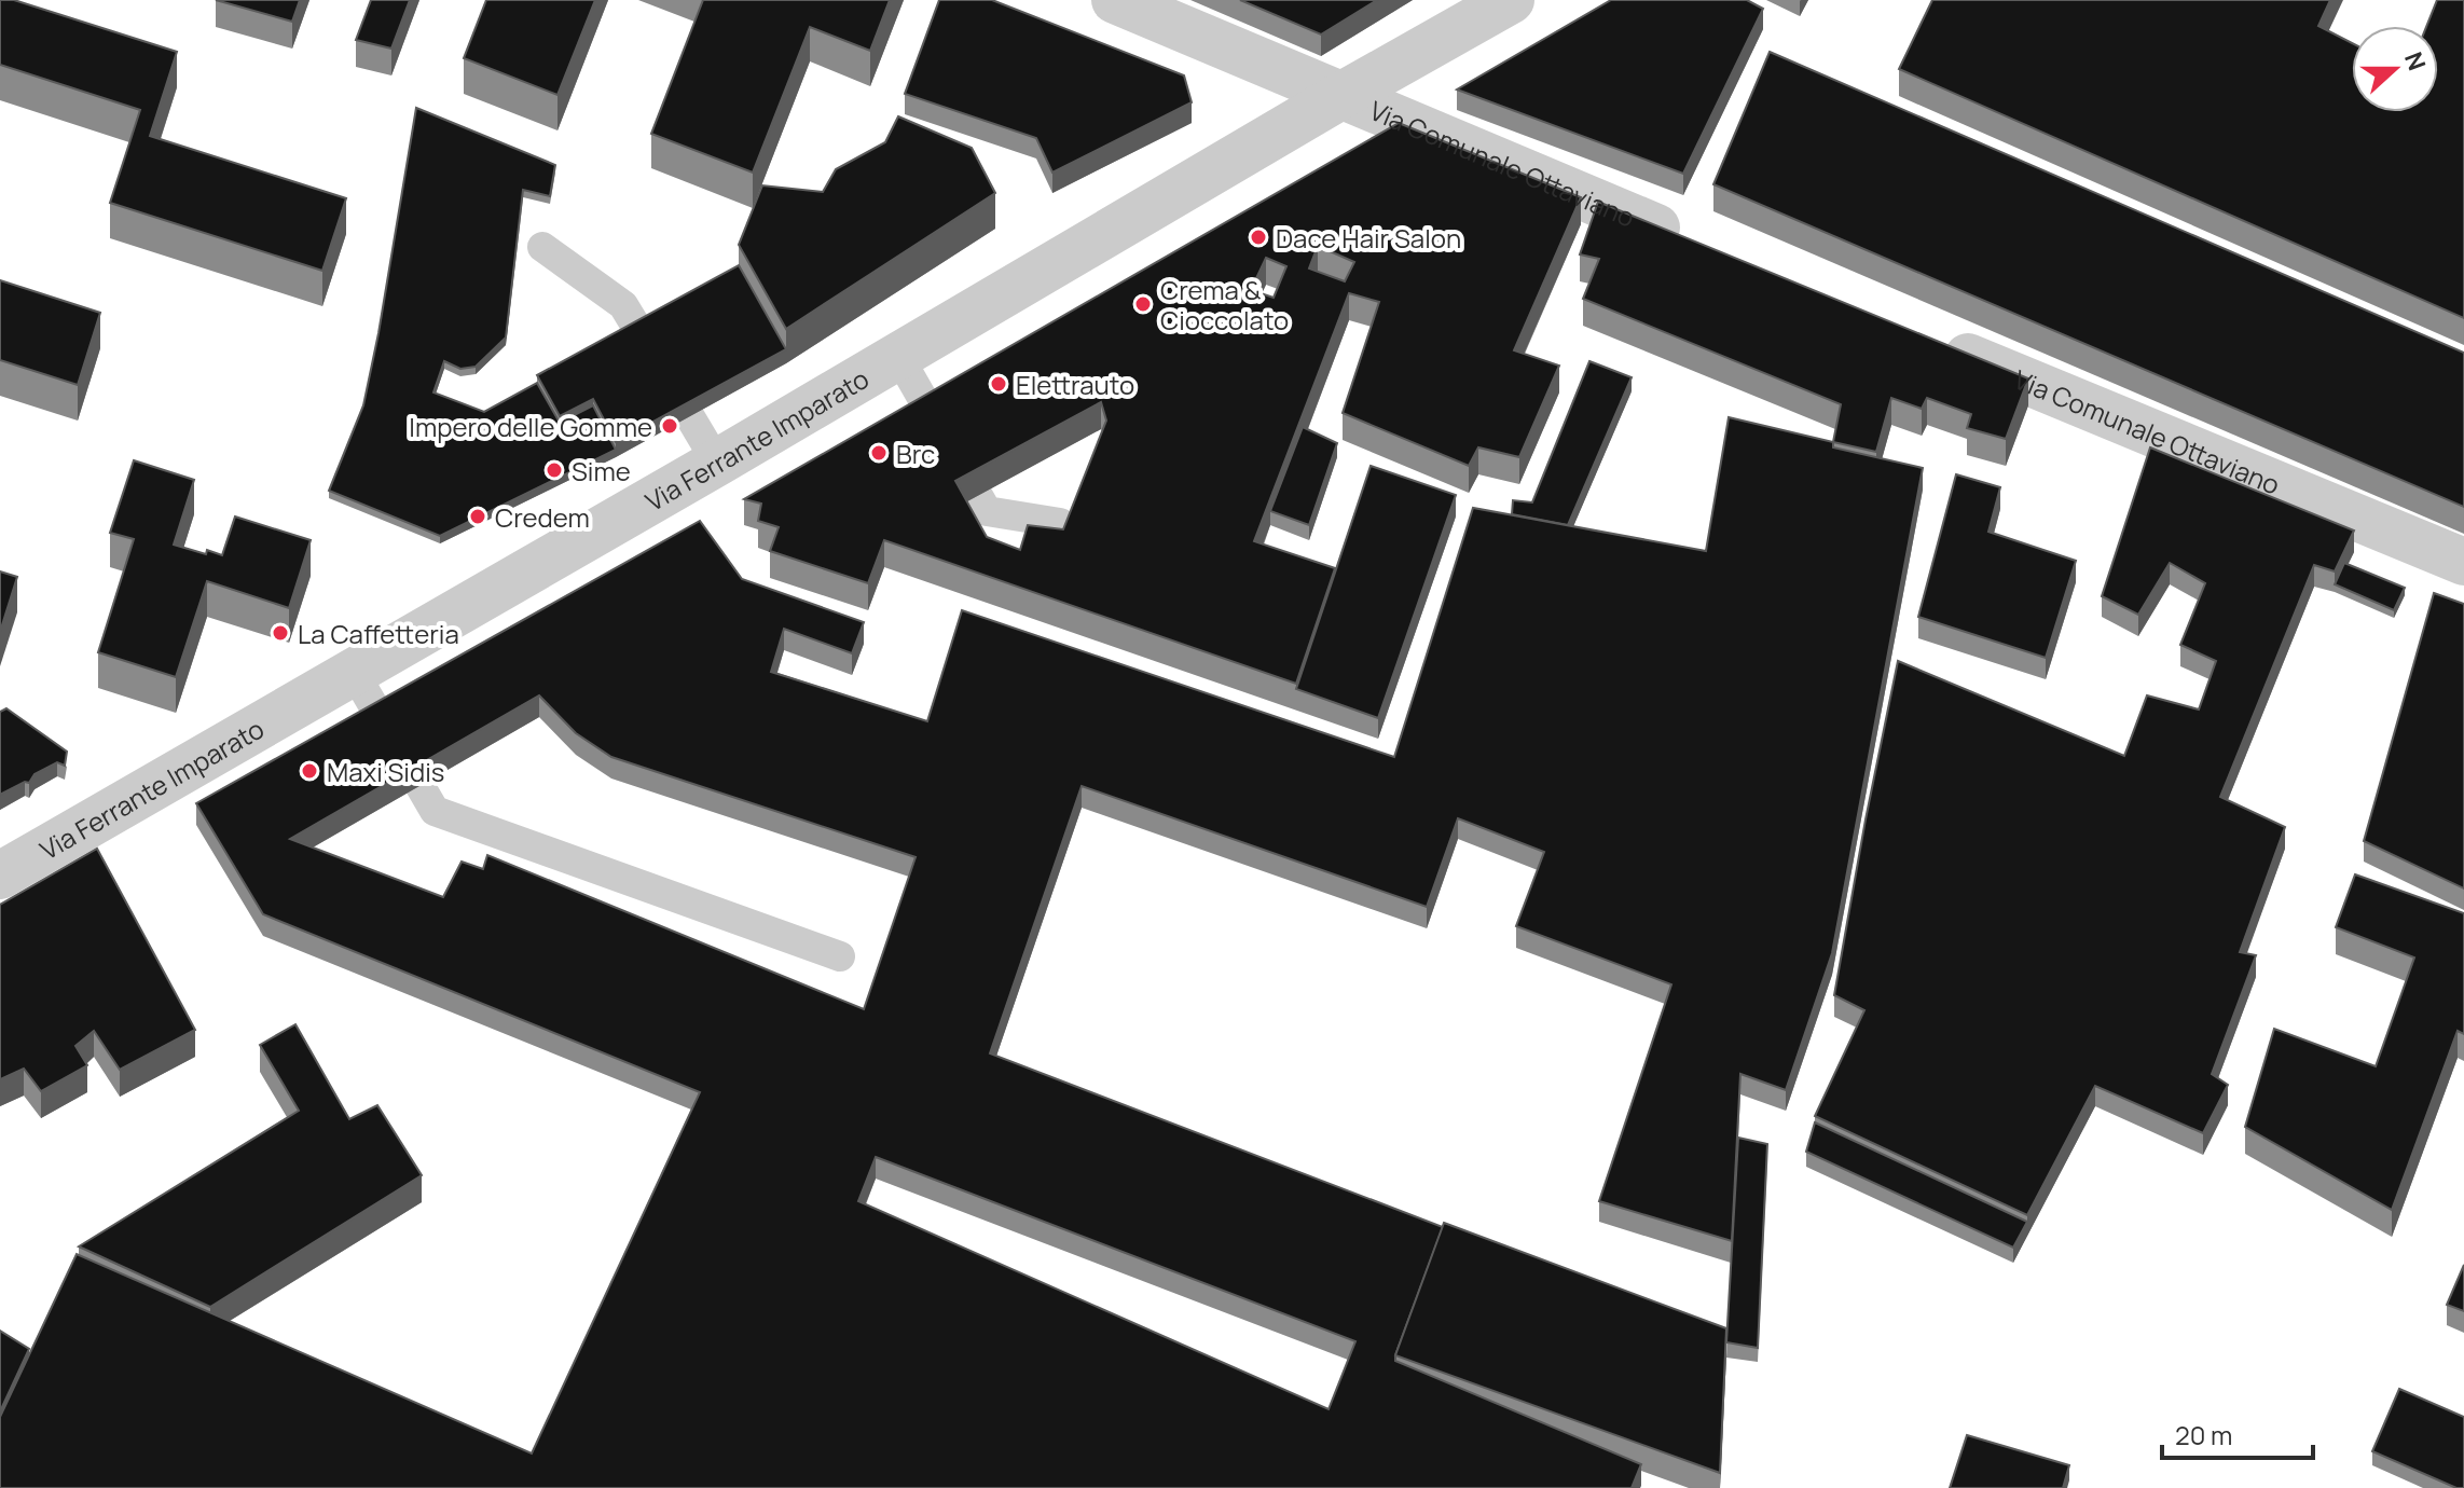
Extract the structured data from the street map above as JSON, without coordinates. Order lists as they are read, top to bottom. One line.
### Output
{"streets":{"street":["Via Comunale Ottaviano","Via Ferrante Imparato"]},"crossings":[["Via Comunale Ottaviano","Via Ferrante Imparato"]],"places":["Dace Hair Salon","Crema & Cioccolato","Elettrauto","Impero delle Gomme","Brc","Sime","Credem","La Caffetteria","Maxi Sidis"],"scale_bar":"20 m","north":"right"}
